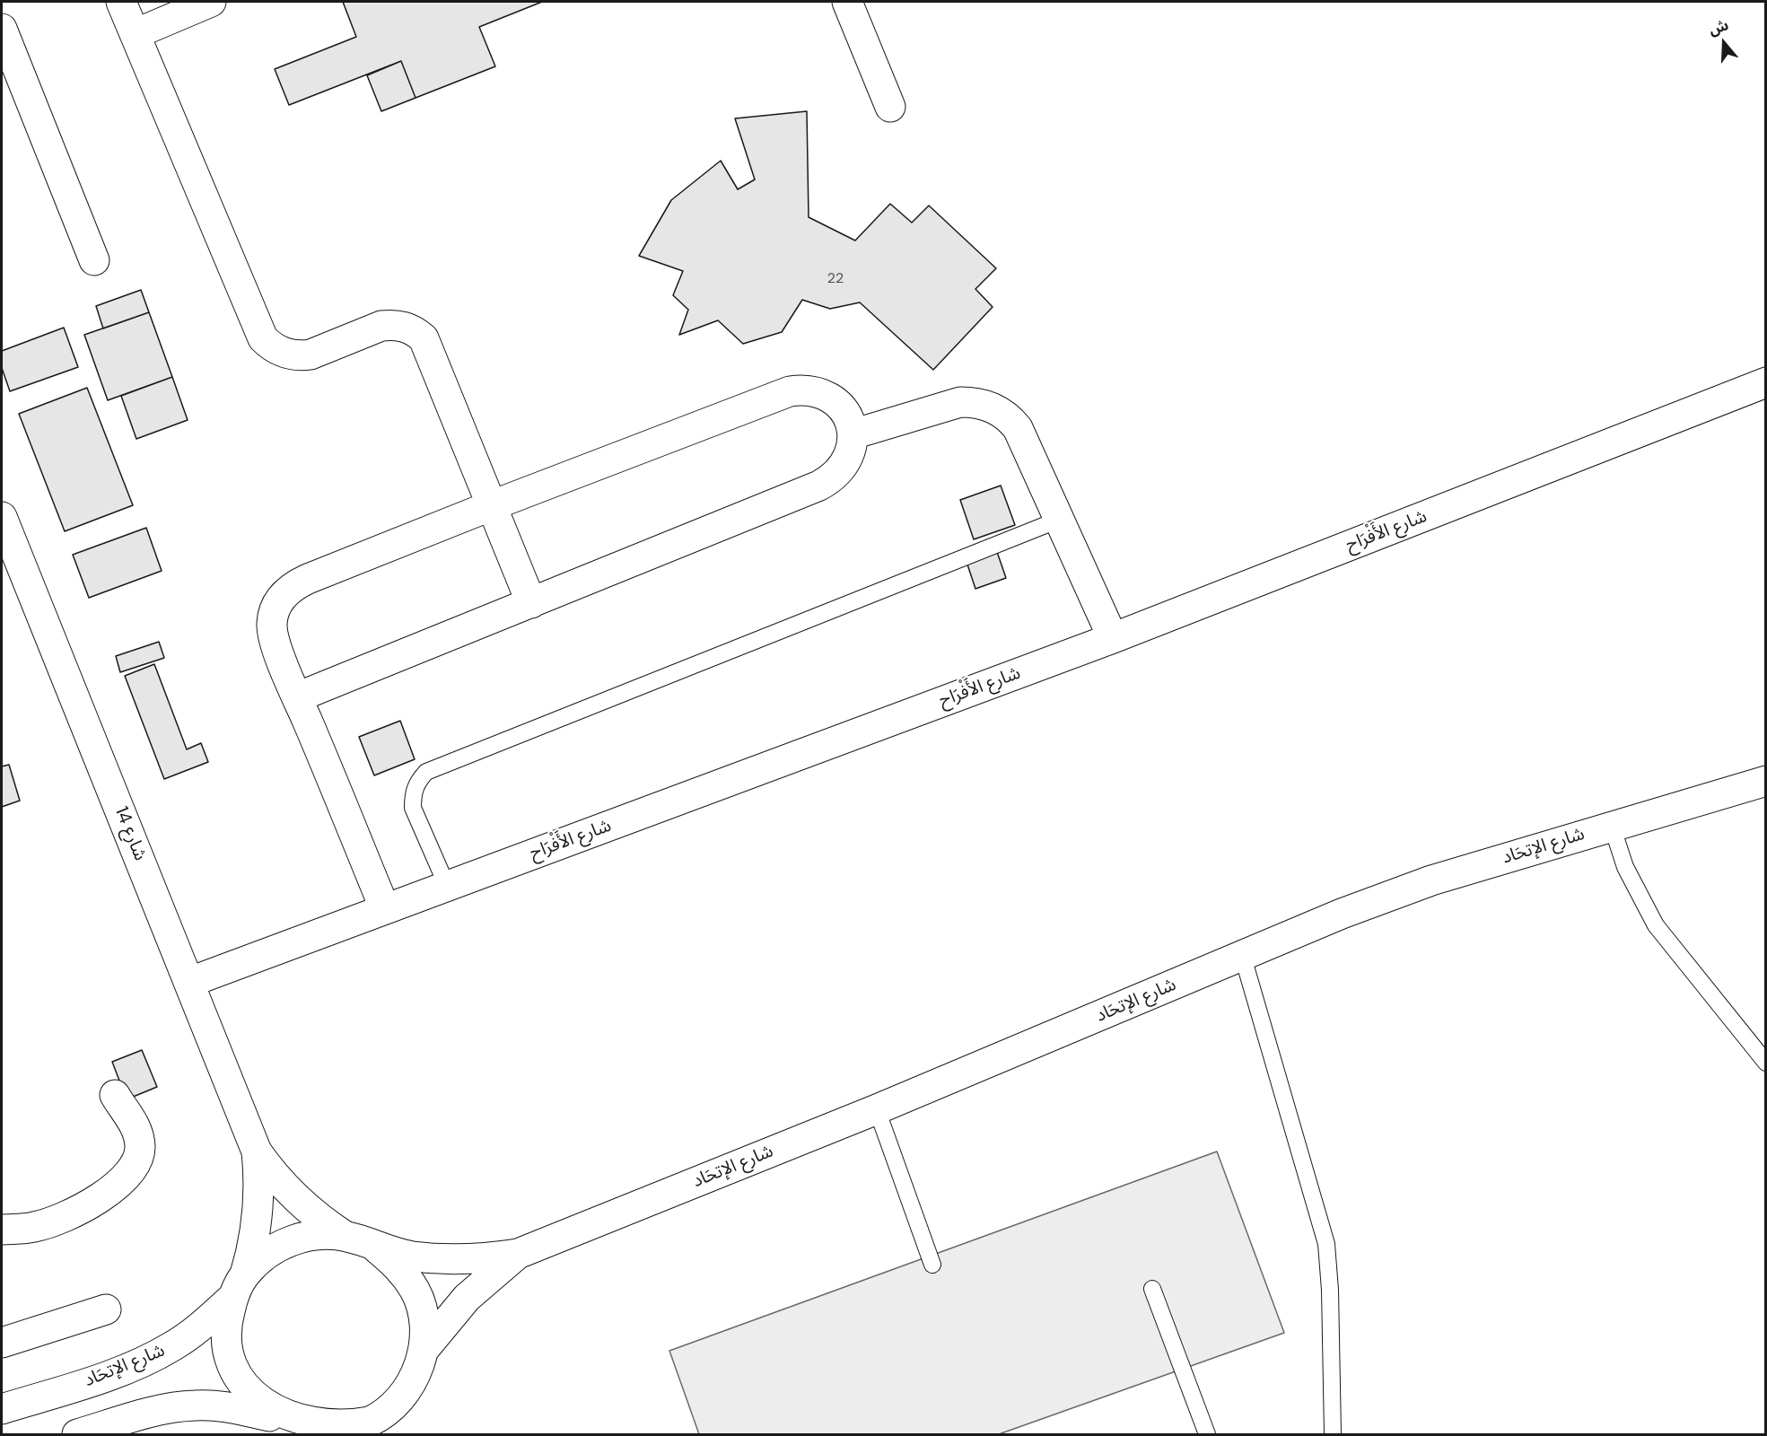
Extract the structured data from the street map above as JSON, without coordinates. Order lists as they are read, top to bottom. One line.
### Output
{"streets":{"street":["شارع الأَفْرَاح","شارع 14","شارع الإتحَاد"]},"crossings":[["شارع الأَفْرَاح","شارع 14"],["شارع 14","شارع الإتحَاد"]],"house_numbers":["22"],"north":"top"}
